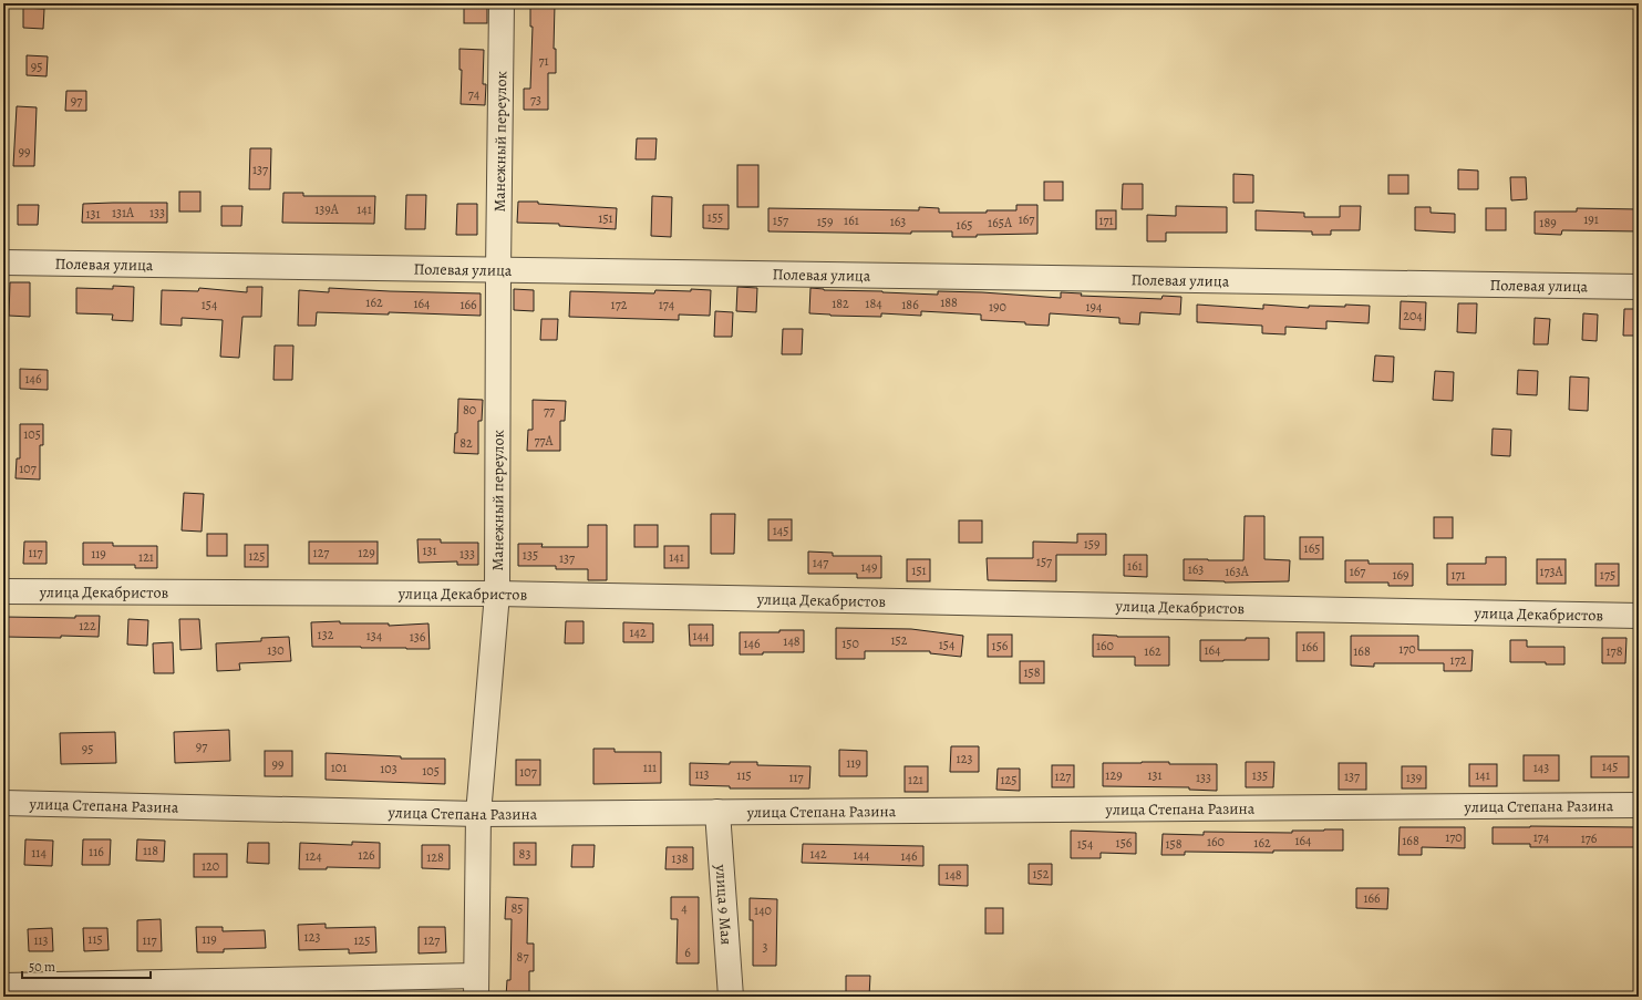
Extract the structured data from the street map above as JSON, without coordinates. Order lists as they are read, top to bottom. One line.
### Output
{"streets":{"street":["Манежный переулок","Полевая улица","улица Декабристов","улица Степана Разина","улица 9 Мая"]},"crossings":[["Манежный переулок","Полевая улица"],["Манежный переулок","улица Декабристов"],["Манежный переулок","улица Степана Разина"],["улица Степана Разина","улица 9 Мая"]],"house_numbers":["71","95","74","73","97","99","137","139А","141","131А","133","131","155","151","167","191","157","161","171","159","163","165А","189","165","162","188","164","182","184","154","166","172","174","186","190","194","204","146","80","77","105","77А","82","107","145","159","165","131","117","127","129","119","133","135","125","121","141","137","157","147","161","149","163","151","163А","167","173А","169","171","175","122","142","132","134","144","136","152","148","146","150","154","156","160","166","170","130","164","162","168","178","172","158","97","95","123","119","99","145","101","111","143","103","105","107","113","115","129","131","135","141","127","137","117","133","139","121","125","170","174","176","164","168","160","156","162","154","158","118","116","114","83","142","126","144","124","146","128","138","120","152","148","166","85","4","140","123","115","119","113","117","125","127","3","6","87"],"scale_bar":"50 m"}
